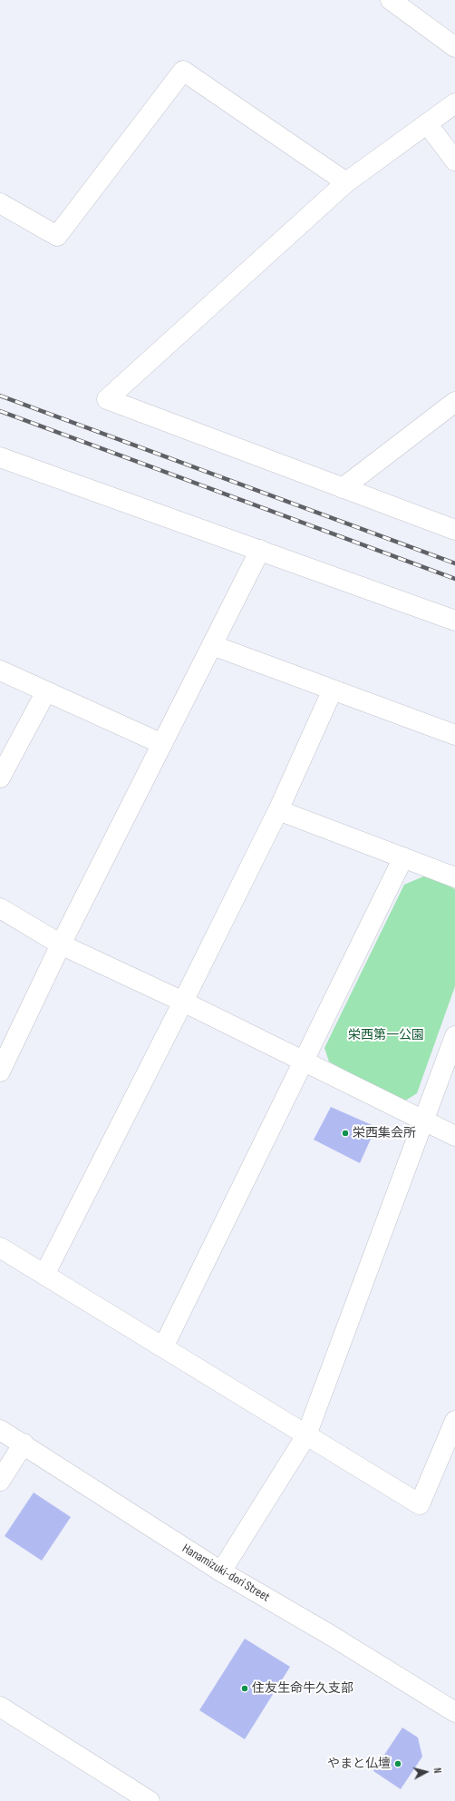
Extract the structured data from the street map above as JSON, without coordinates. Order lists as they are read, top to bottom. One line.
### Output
{"streets":{"street":["Hanamizuki-dori Street"]},"parks":["栄西第一公園"],"places":["栄西集会所","住友生命牛久支部","やまと仏壇"],"north":"right"}
